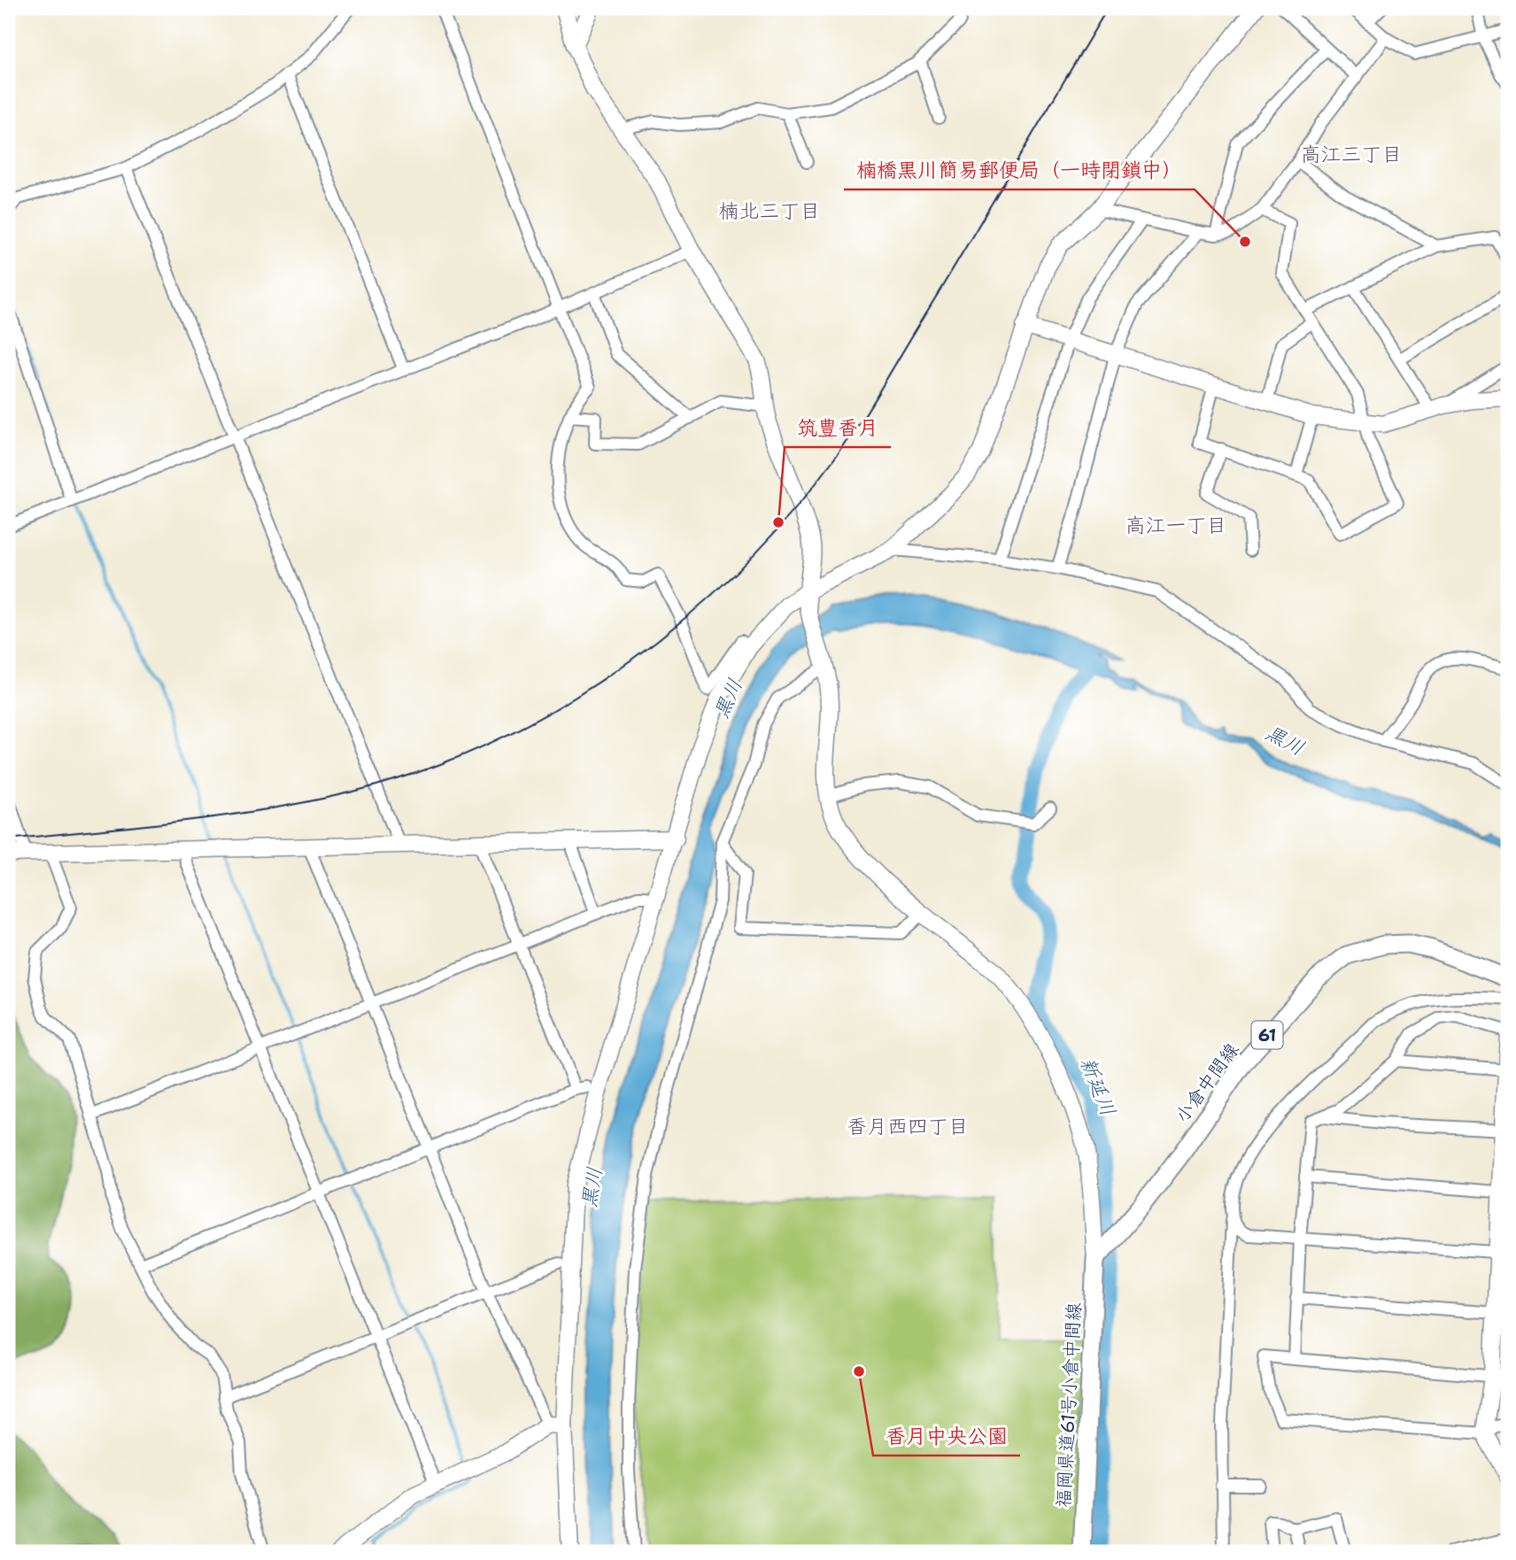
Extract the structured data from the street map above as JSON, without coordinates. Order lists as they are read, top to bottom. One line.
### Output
{"streets":{"main road":["61","小倉中間線","福岡県道61号小倉中間線"]},"crossings":[["小倉中間線","福岡県道61号小倉中間線"]],"districts":["高江三丁目","楠北三丁目","高江一丁目","香月西四丁目"],"water":["黒川","新延川"],"places":["楠橋黒川簡易郵便局（一時閉鎖中）","筑豊香月","香月中央公園"]}
